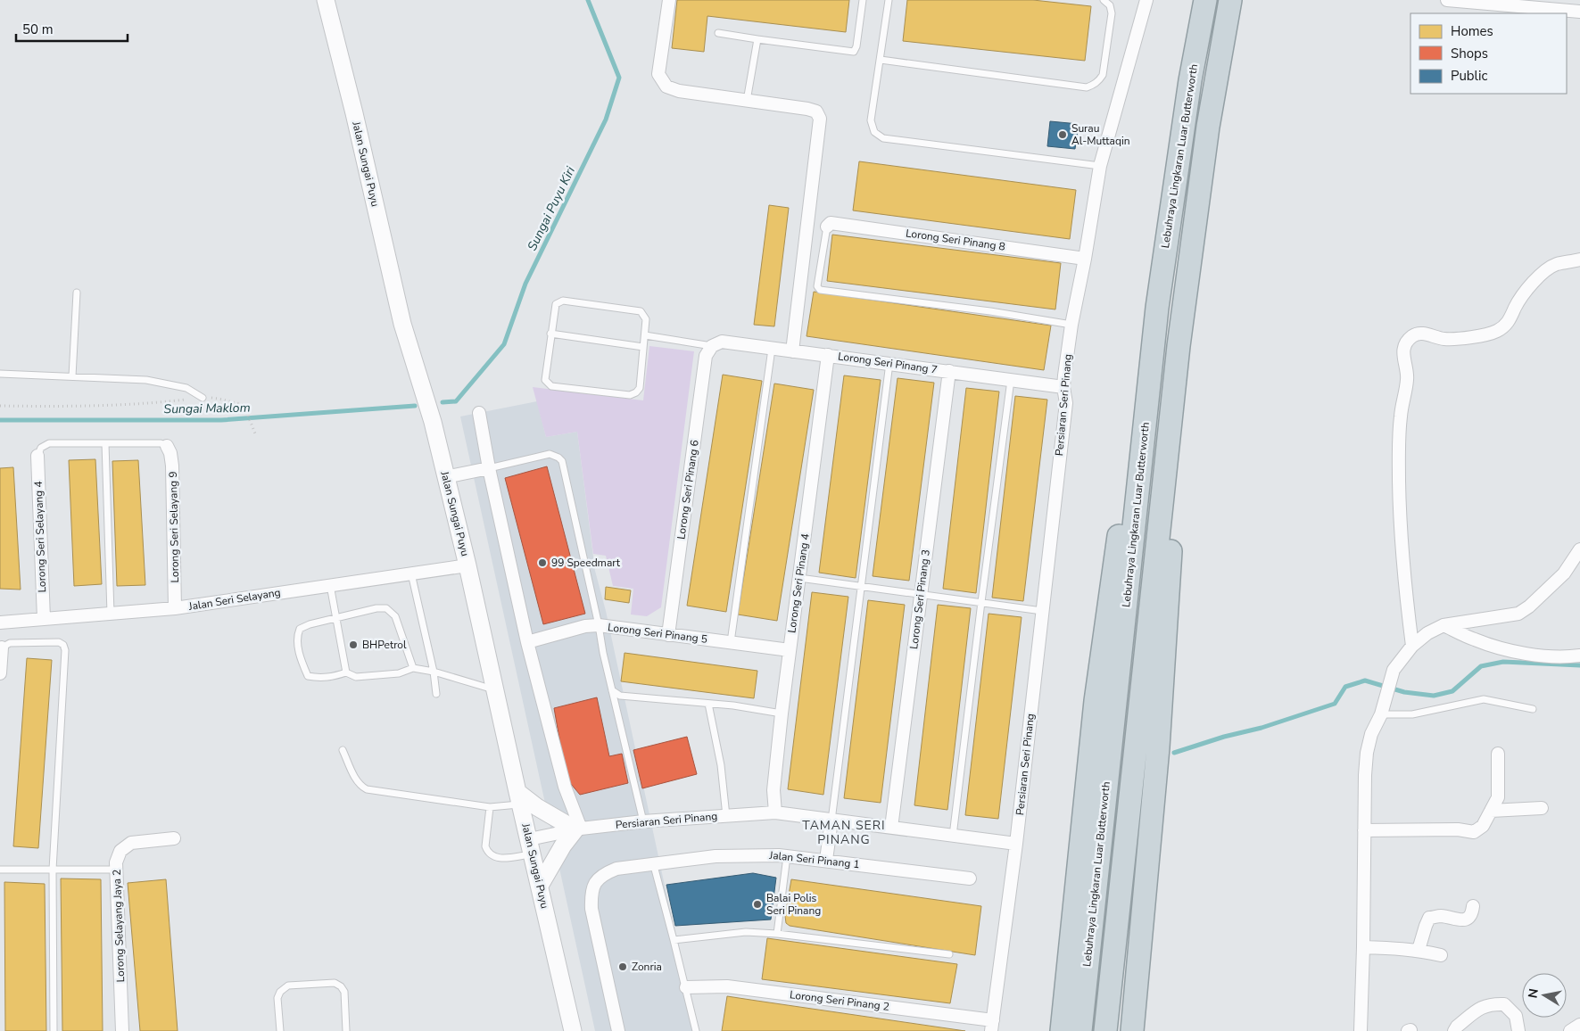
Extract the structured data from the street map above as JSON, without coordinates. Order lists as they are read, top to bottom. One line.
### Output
{"streets":{"highway":["Lebuhraya Lingkaran Luar Butterworth"],"main road":["Jalan Sungai Puyu"],"street":["Lorong Seri Pinang 8","Lorong Seri Pinang 7","Persiaran Seri Pinang","Lorong Seri Pinang 6","Lorong Seri Selayang 9","Lorong Seri Selayang 4","Lorong Seri Pinang 4","Jalan Seri Selayang","Lorong Seri Pinang 3","Lorong Seri Pinang 5","Jalan Seri Pinang 1","Lorong Selayang Jaya 2","Lorong Seri Pinang 2"]},"crossings":[["Jalan Sungai Puyu","Persiaran Seri Pinang"],["Jalan Sungai Puyu","Jalan Seri Selayang"],["Lorong Seri Pinang 8","Persiaran Seri Pinang"],["Lorong Seri Pinang 7","Persiaran Seri Pinang"],["Lorong Seri Pinang 7","Lorong Seri Pinang 6"],["Lorong Seri Pinang 7","Lorong Seri Pinang 4"],["Lorong Seri Pinang 7","Lorong Seri Pinang 3"],["Persiaran Seri Pinang","Lorong Seri Pinang 4"],["Persiaran Seri Pinang","Lorong Seri Pinang 3"],["Persiaran Seri Pinang","Lorong Seri Pinang 2"],["Lorong Seri Pinang 6","Lorong Seri Pinang 5"],["Lorong Seri Selayang 9","Jalan Seri Selayang"],["Lorong Seri Selayang 4","Jalan Seri Selayang"],["Lorong Seri Pinang 4","Lorong Seri Pinang 5"]],"districts":["TAMAN SERI PINANG"],"water":["Sungai Puyu Kiri","Sungai Maklom"],"places":["Surau Al-Muttaqin","99 Speedmart","BHPetrol","Balai Polis Seri Pinang","Zonria"],"legend":["Homes","Shops","Public"],"scale_bar":"50 m","north":"left"}
